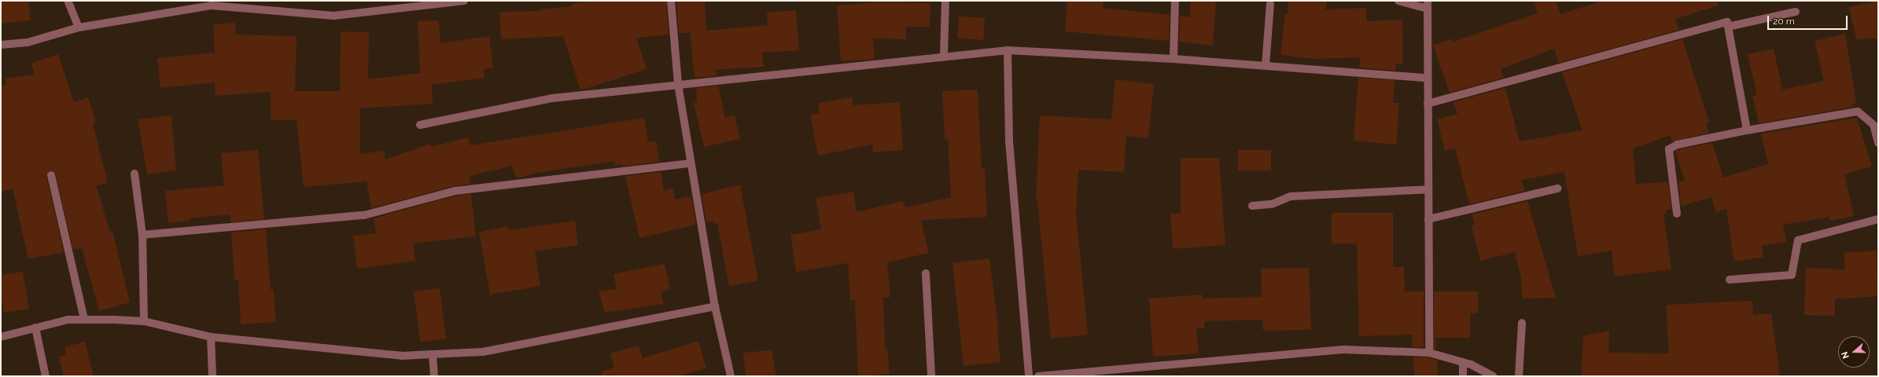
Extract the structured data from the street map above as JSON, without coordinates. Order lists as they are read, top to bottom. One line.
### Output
{"scale_bar":"20 m","north":"left"}
